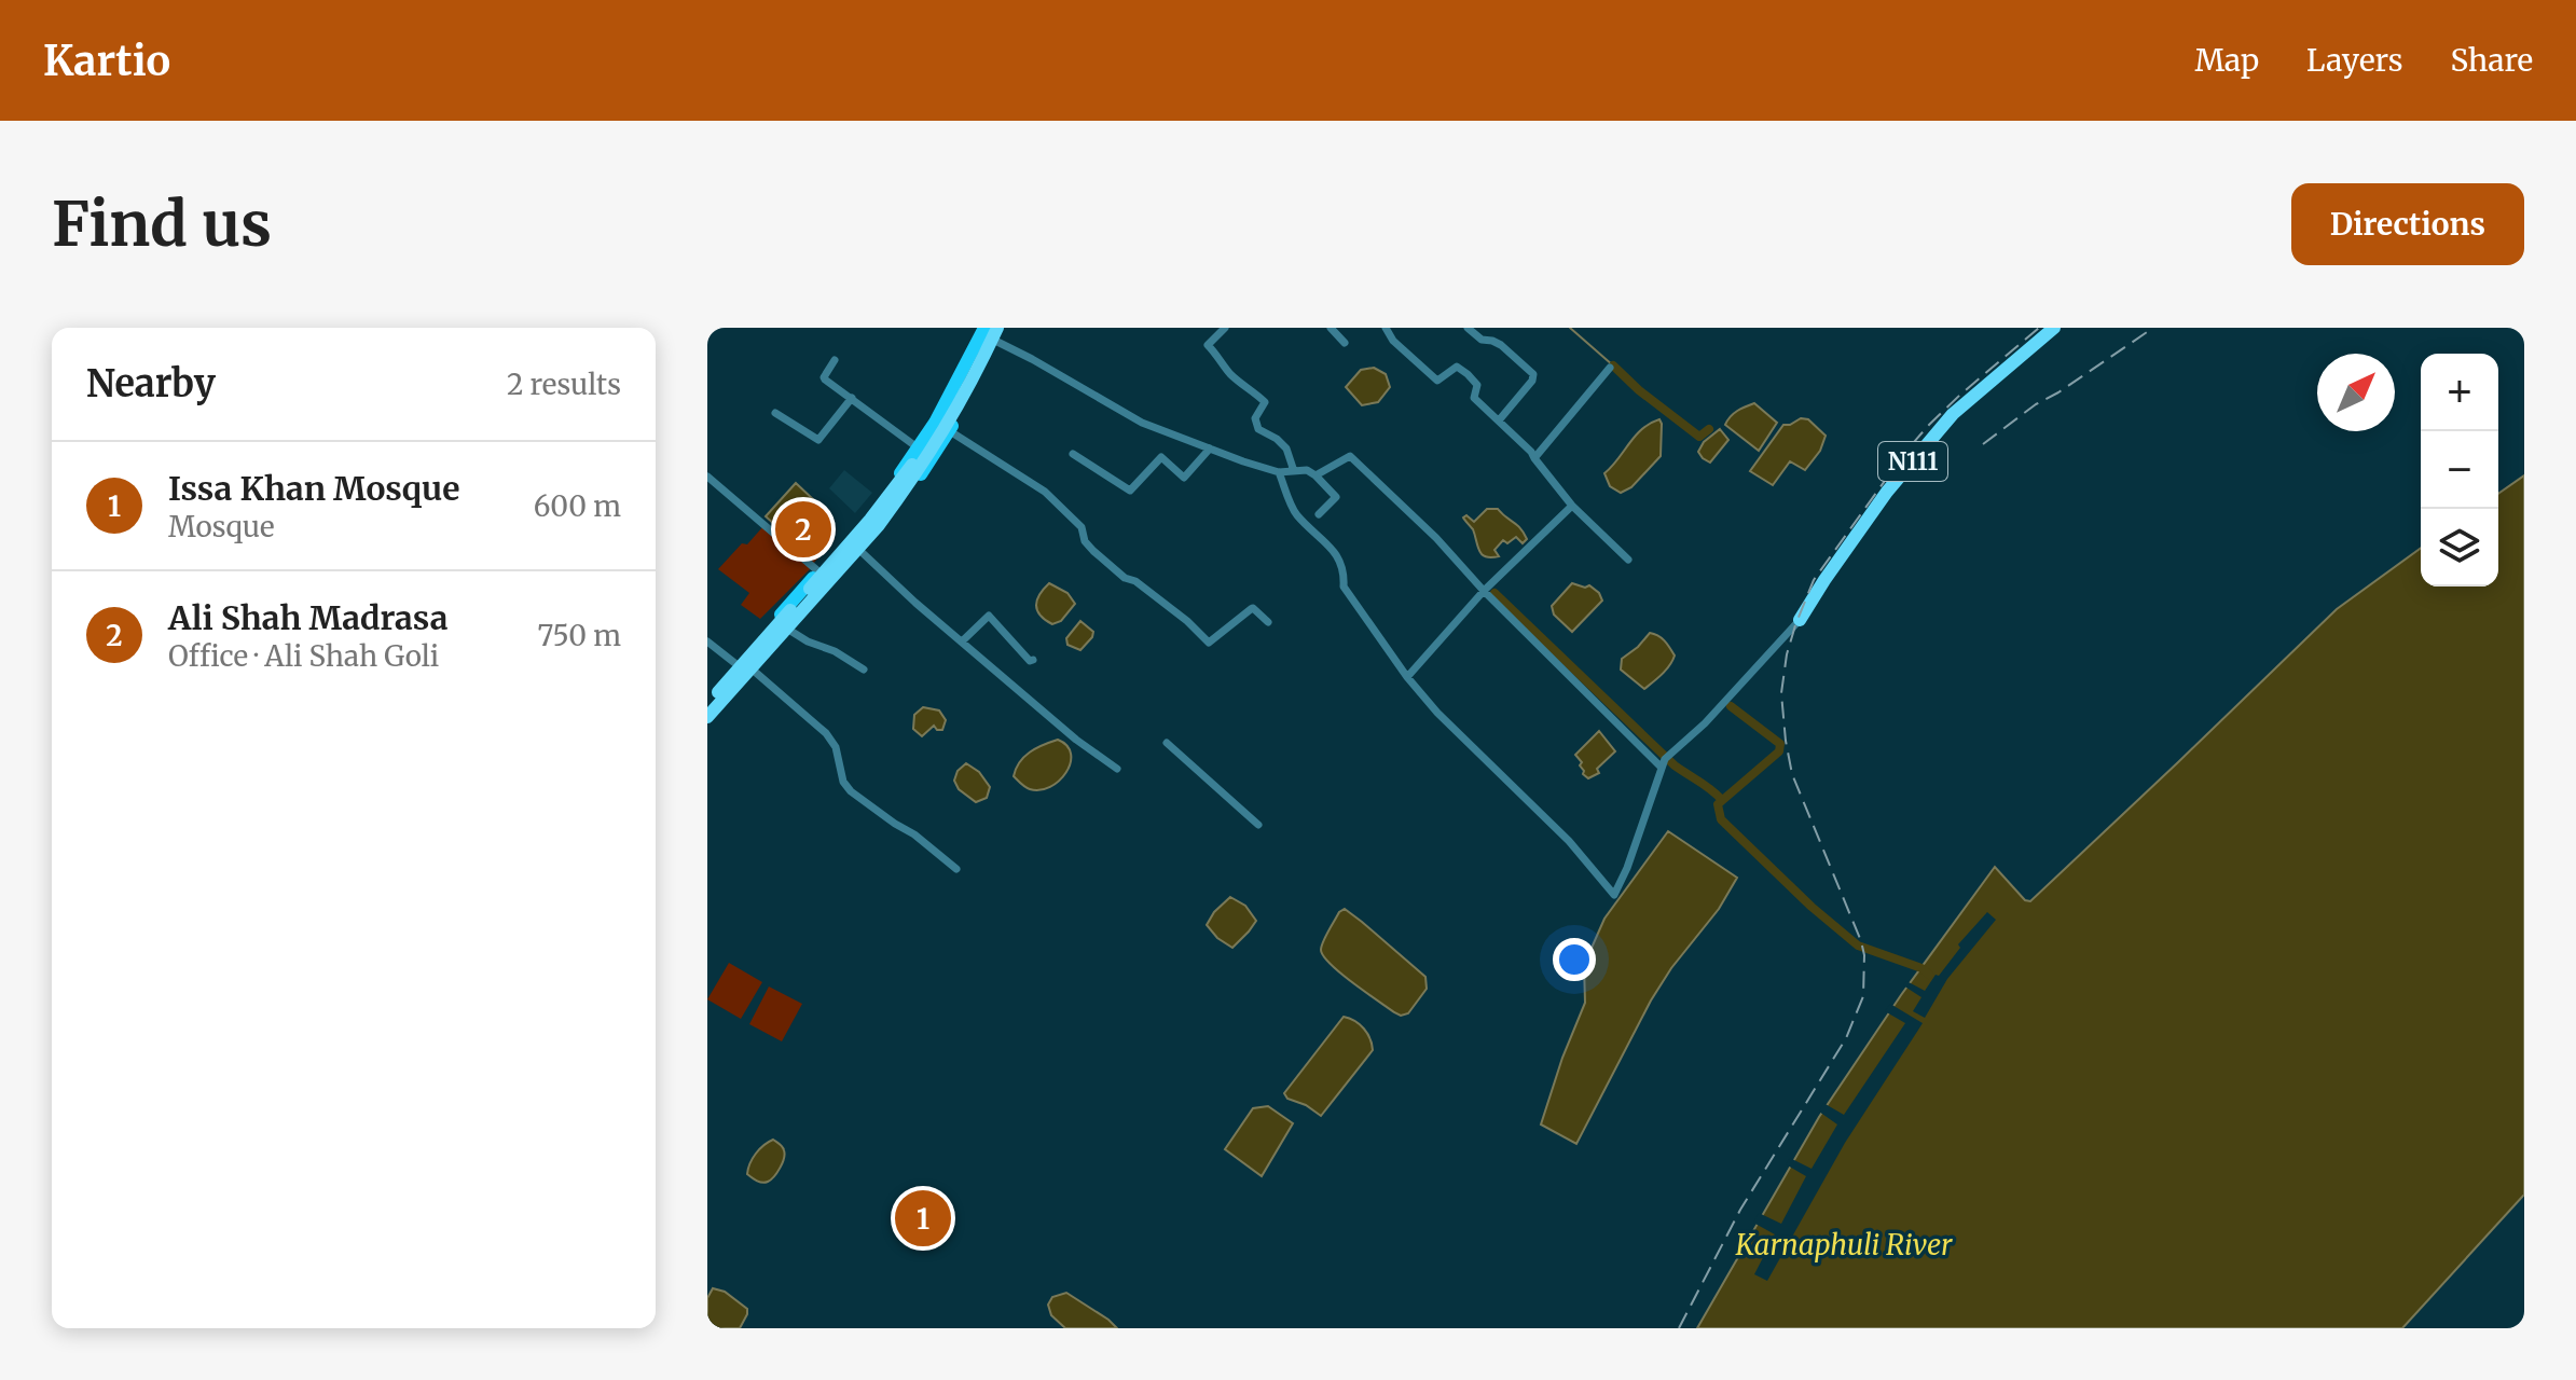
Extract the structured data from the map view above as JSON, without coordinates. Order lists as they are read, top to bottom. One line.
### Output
{"streets":{"highway":["N111"]},"water":["Karnaphuli River"],"north":"top right","page":{"header":"Kartio","nav":["Map","Layers","Share"],"buttons":"Directions","title":"Find us","heading":["Nearby","2 results"],"map_buttons":["+","−"],"list":[{"mark":"1","name":"Issa Khan Mosque","note":"Mosque","value":"600 m"},{"mark":"2","name":"Ali Shah Madrasa","note":"Office · Ali Shah Goli","value":"750 m"}],"pins":["2","1"]}}
